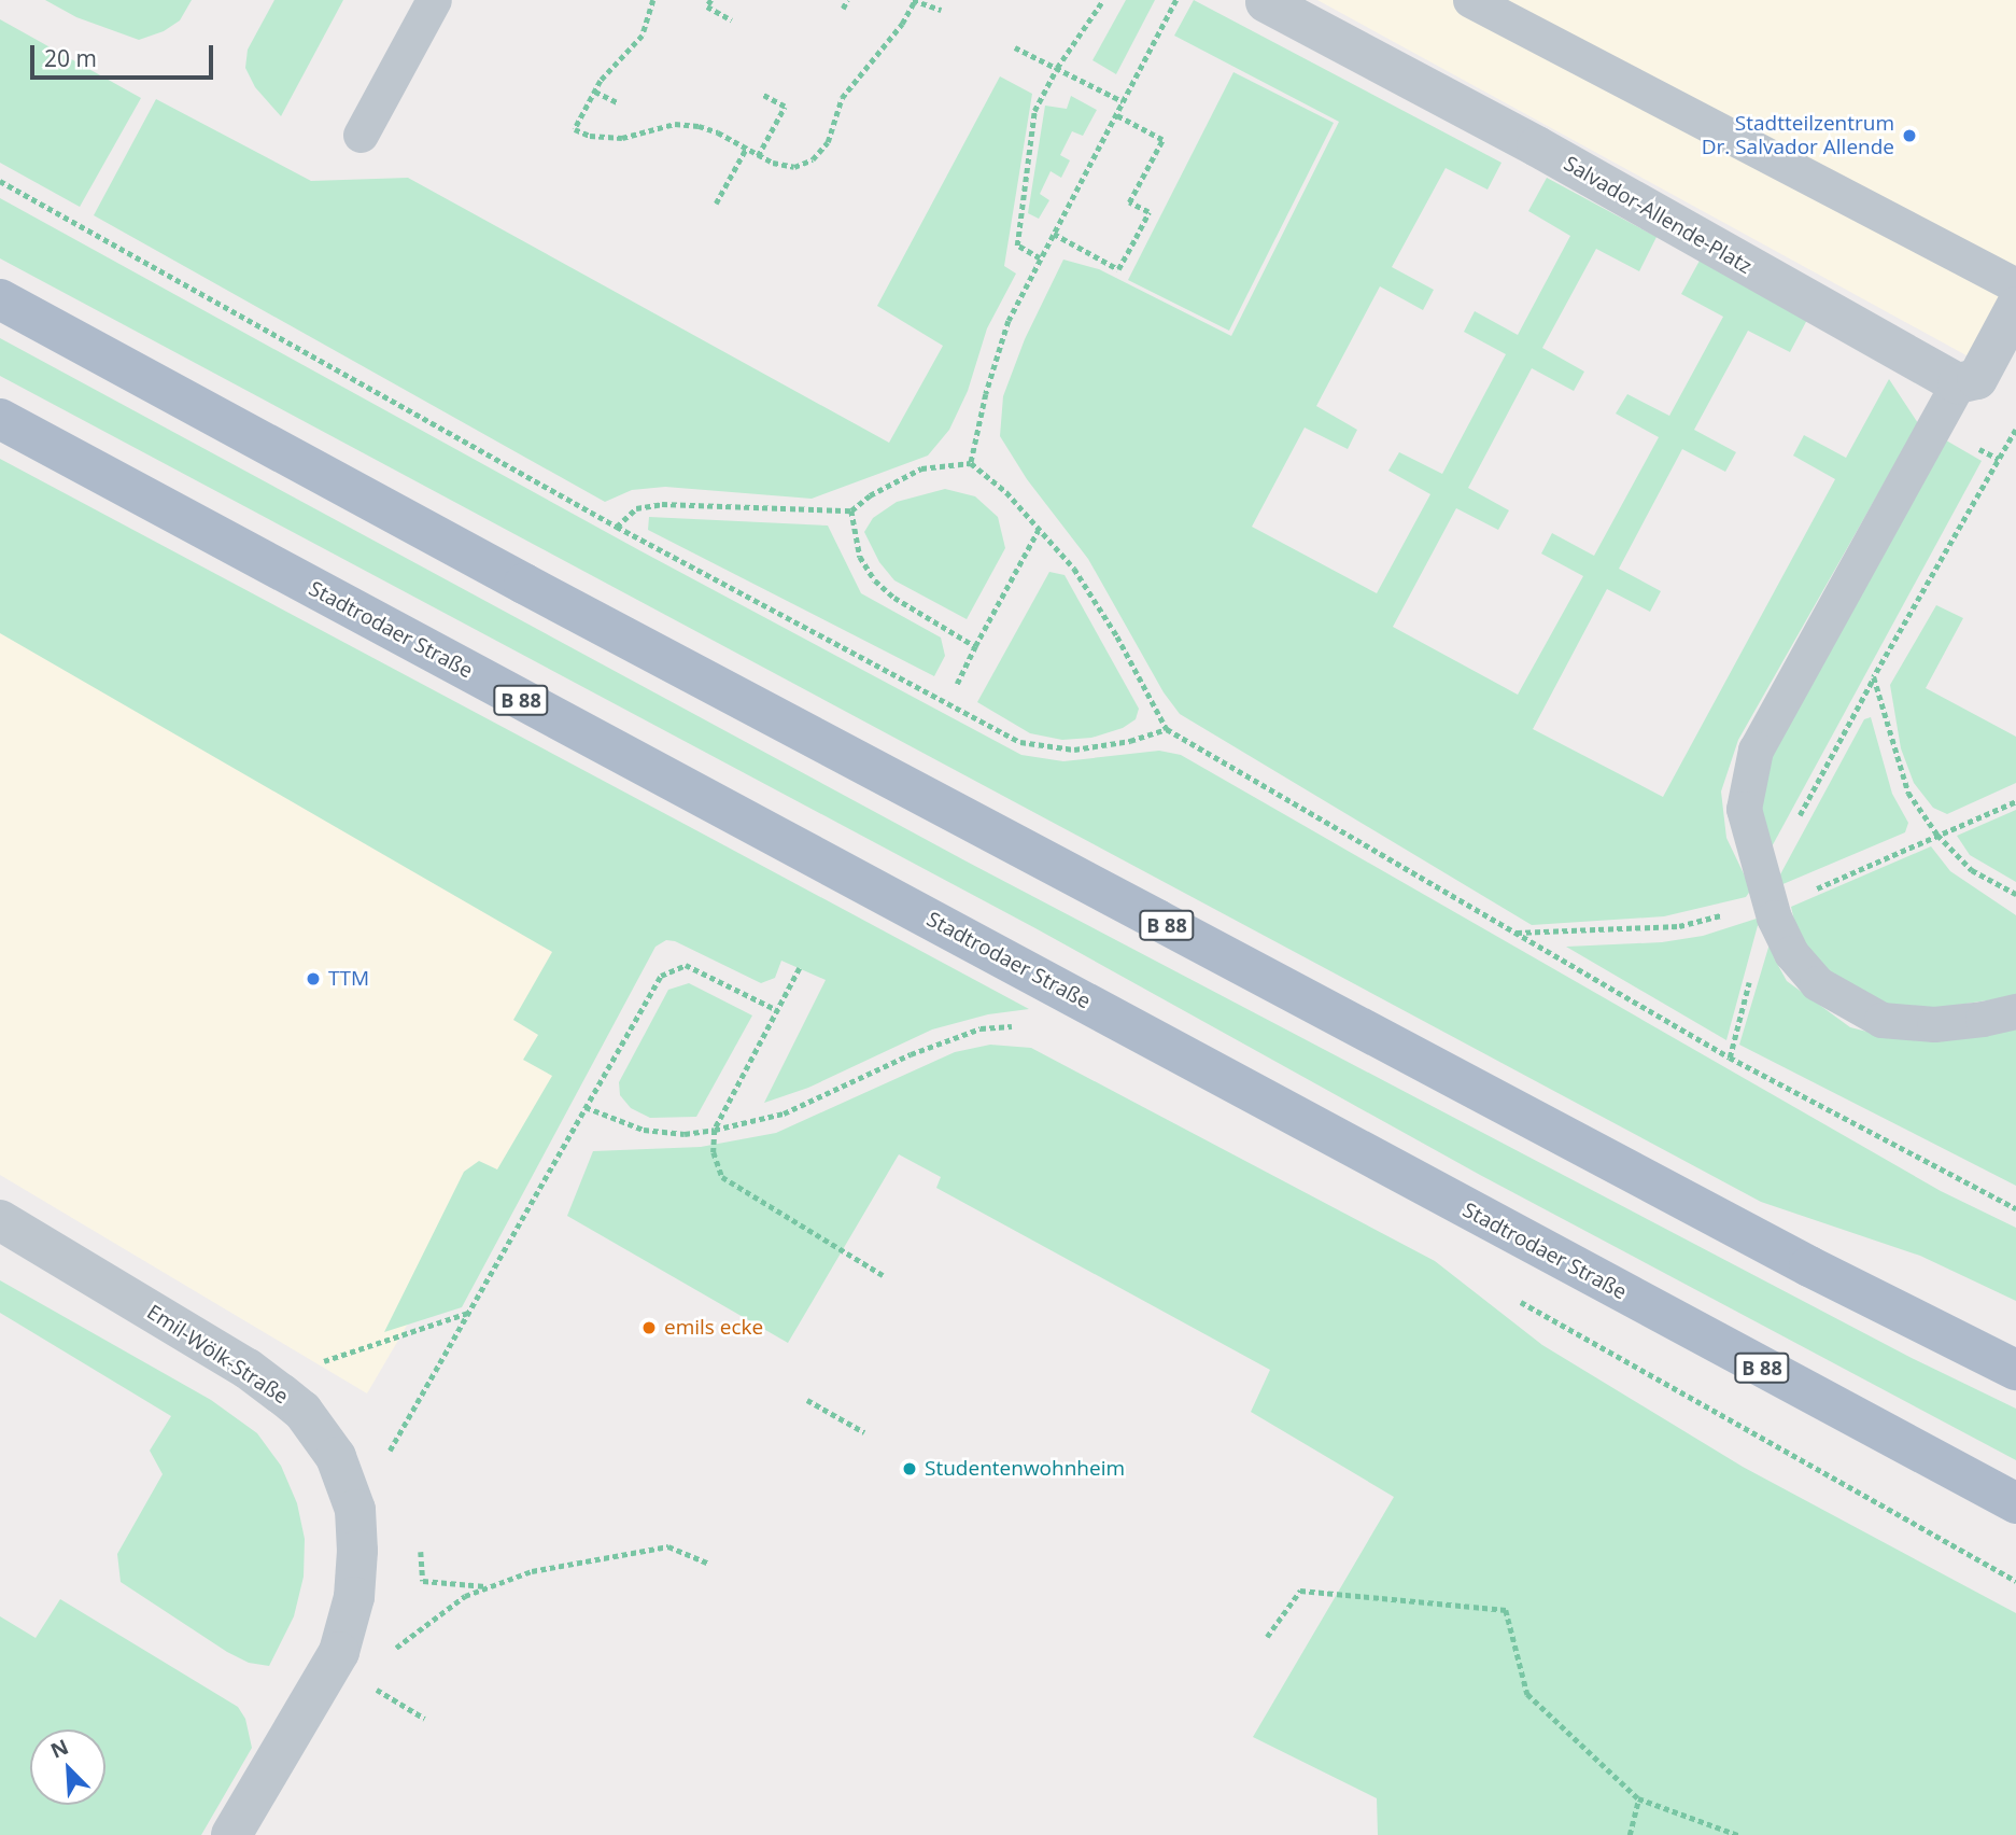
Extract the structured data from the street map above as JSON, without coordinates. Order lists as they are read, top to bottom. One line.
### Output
{"streets":{"main road":["Stadtrodaer Straße","B 88"],"street":["Salvador-Allende-Platz","Emil-Wölk-Straße"]},"places":["Stadtteilzentrum Dr. Salvador Allende","TTM","emils ecke","Studentenwohnheim"],"scale_bar":"20 m","north":"top left"}
